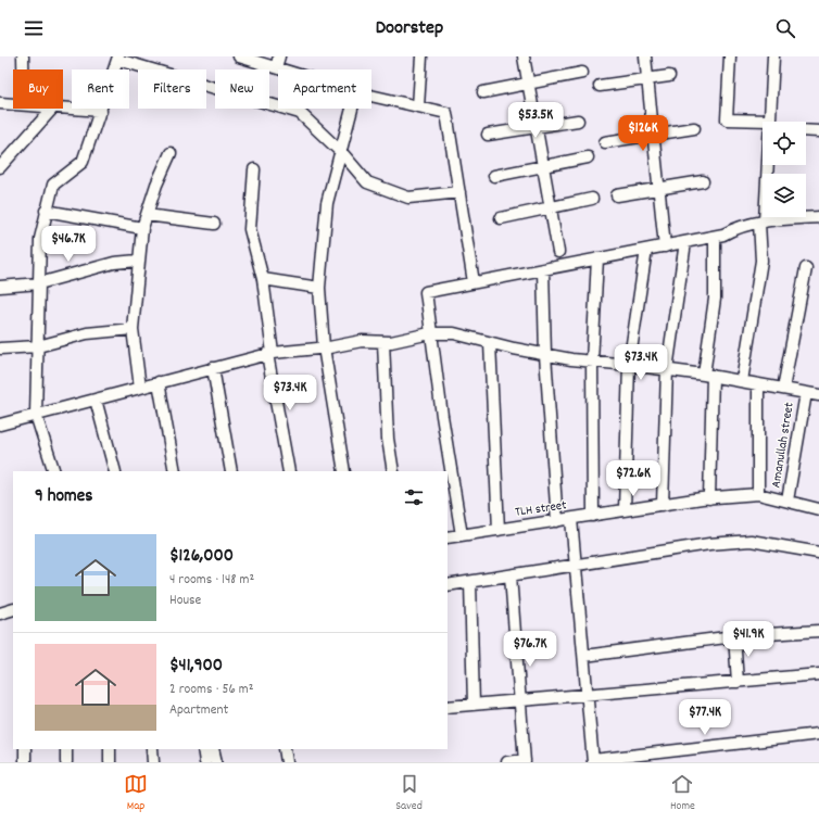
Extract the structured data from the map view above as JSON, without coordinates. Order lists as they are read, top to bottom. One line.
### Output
{"streets":{"street":["Amanullah street","TLH street"]},"crossings":[["Amanullah street","TLH street"]],"page":{"header":"Doorstep","chip":["Buy","Rent","Filters","New","Apartment"],"price":["$53.5K","$126K","$46.7K","$73.4K","$73.4K","$72.6K","$41.9K","$76.7K","$77.4K"],"heading":"9 homes","list":[{"name":"$126,000","note":"4 rooms · 148 m² · House"},{"name":"$41,900","note":"2 rooms · 56 m² · Apartment"}],"tabs":["Map","Saved","Home"]}}
